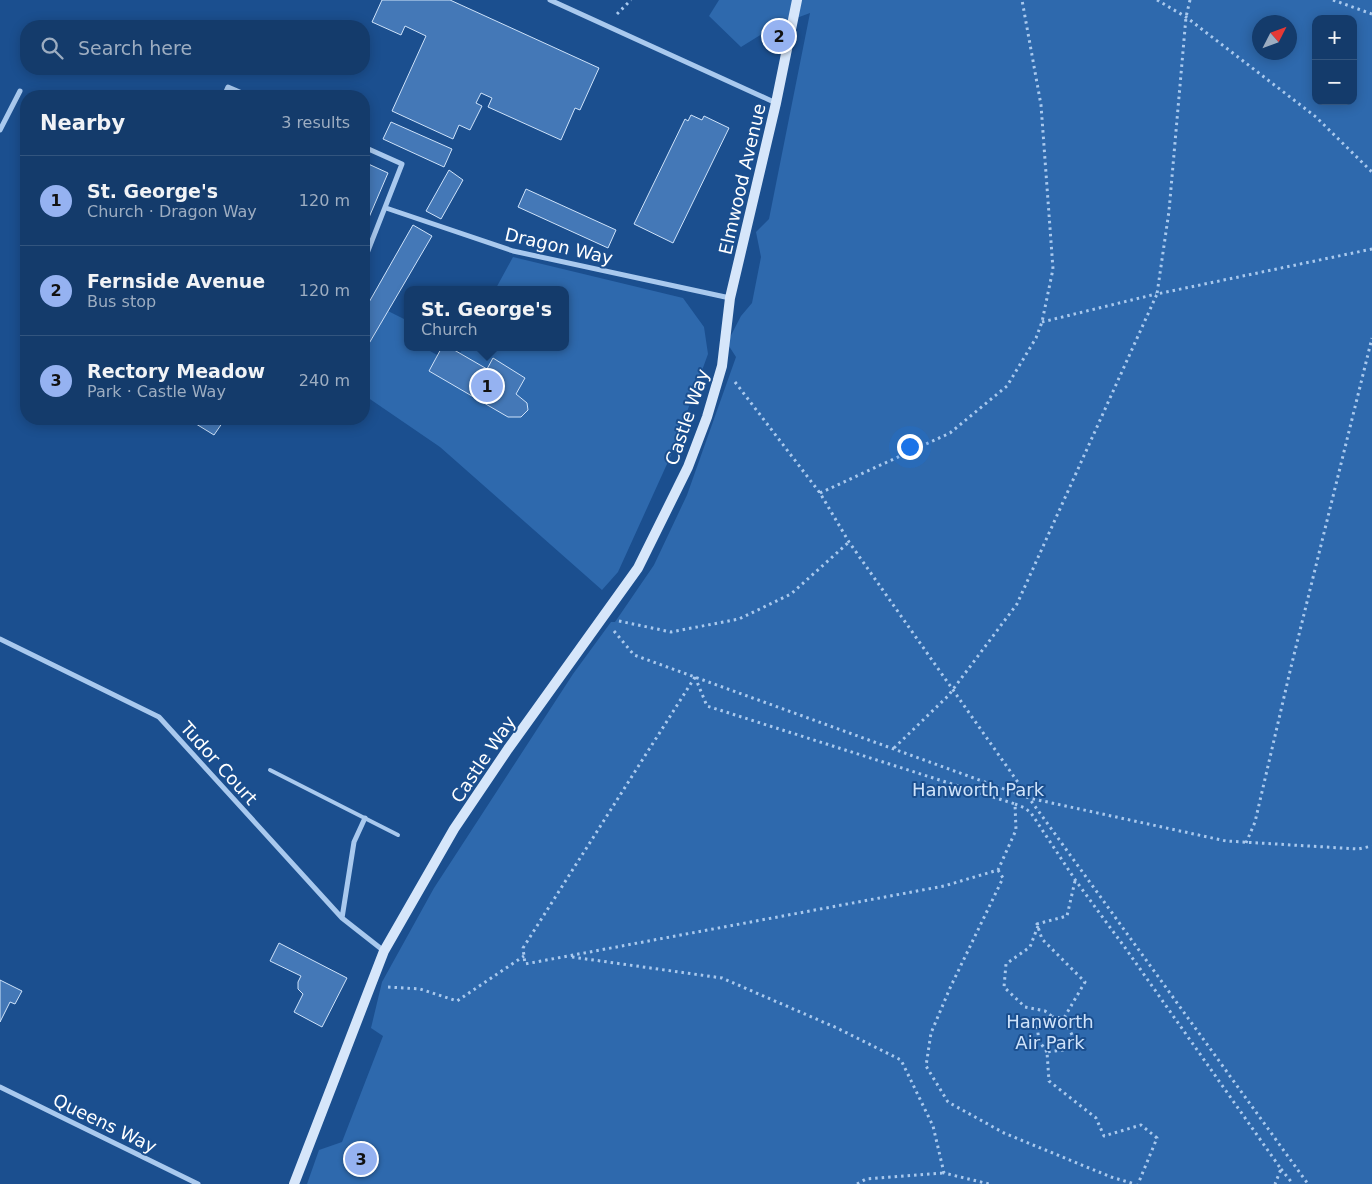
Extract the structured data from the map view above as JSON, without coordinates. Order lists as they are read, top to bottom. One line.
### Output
{"streets":{"street":["Elmwood Avenue","Dragon Way","Castle Way","Tudor Court","Queens Way"]},"crossings":[["Elmwood Avenue","Dragon Way"],["Elmwood Avenue","Castle Way"],["Castle Way","Tudor Court"]],"parks":["Hanworth Park","Hanworth Air Park"],"north":"top right","page":{"map_buttons":["+","−"],"pins":["2","1","3"],"search":"Search here","heading":["Nearby","3 results"],"list":[{"mark":"1","name":"St. George's","note":"Church · Dragon Way","value":"120 m"},{"mark":"2","name":"Fernside Avenue","note":"Bus stop","value":"120 m"},{"mark":"3","name":"Rectory Meadow","note":"Park · Castle Way","value":"240 m"}],"popup":["St. George's","Church"]}}
